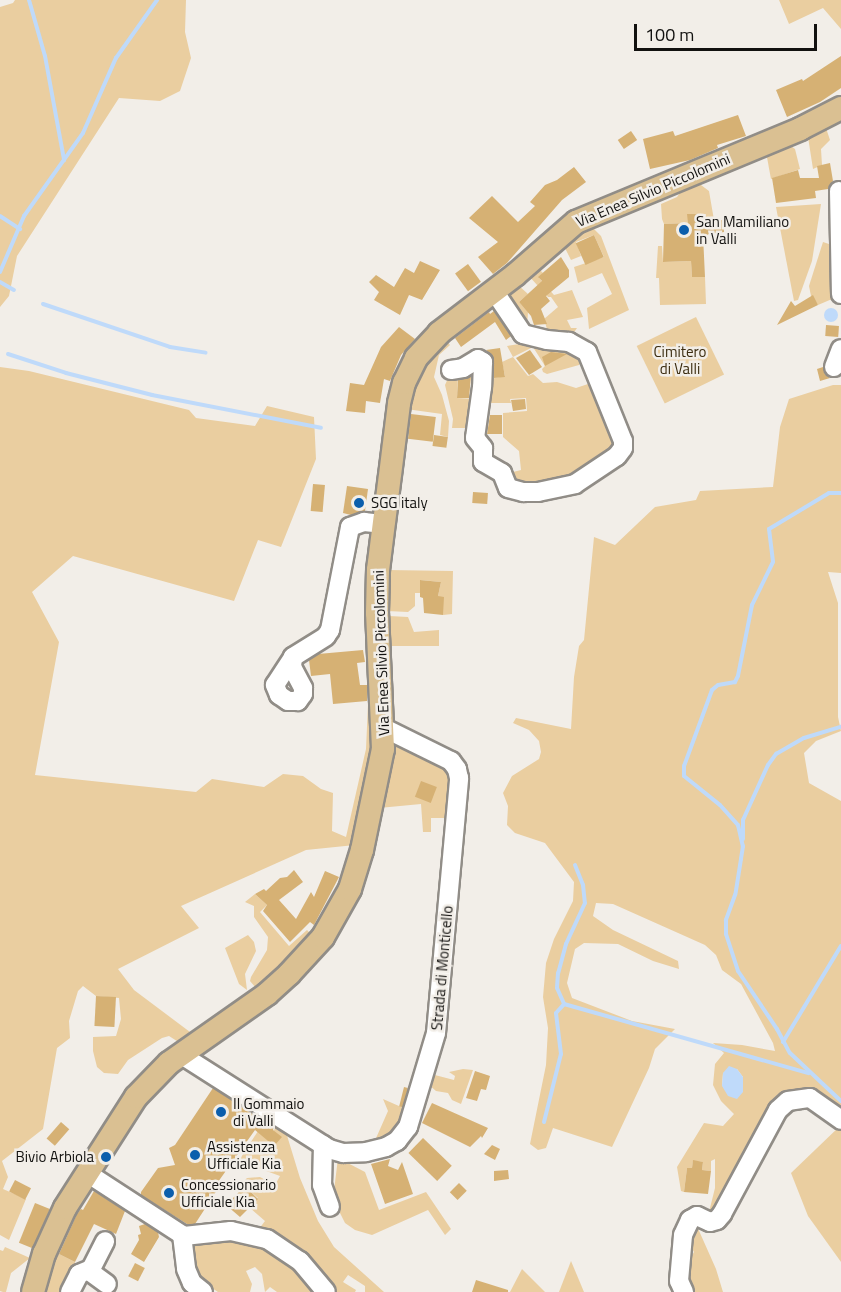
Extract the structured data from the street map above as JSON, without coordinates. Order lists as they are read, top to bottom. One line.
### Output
{"streets":{"main road":["Via Enea Silvio Piccolomini"],"street":["Strada di Monticello"]},"crossings":[["Via Enea Silvio Piccolomini","Strada di Monticello"]],"parks":["Cimitero di Valli"],"places":["San Mamiliano in Valli","SGG italy","Il Gommaio di Valli","Assistenza Ufficiale Kia","Bivio Arbiola","Concessionario Ufficiale Kia"],"scale_bar":"100 m"}
